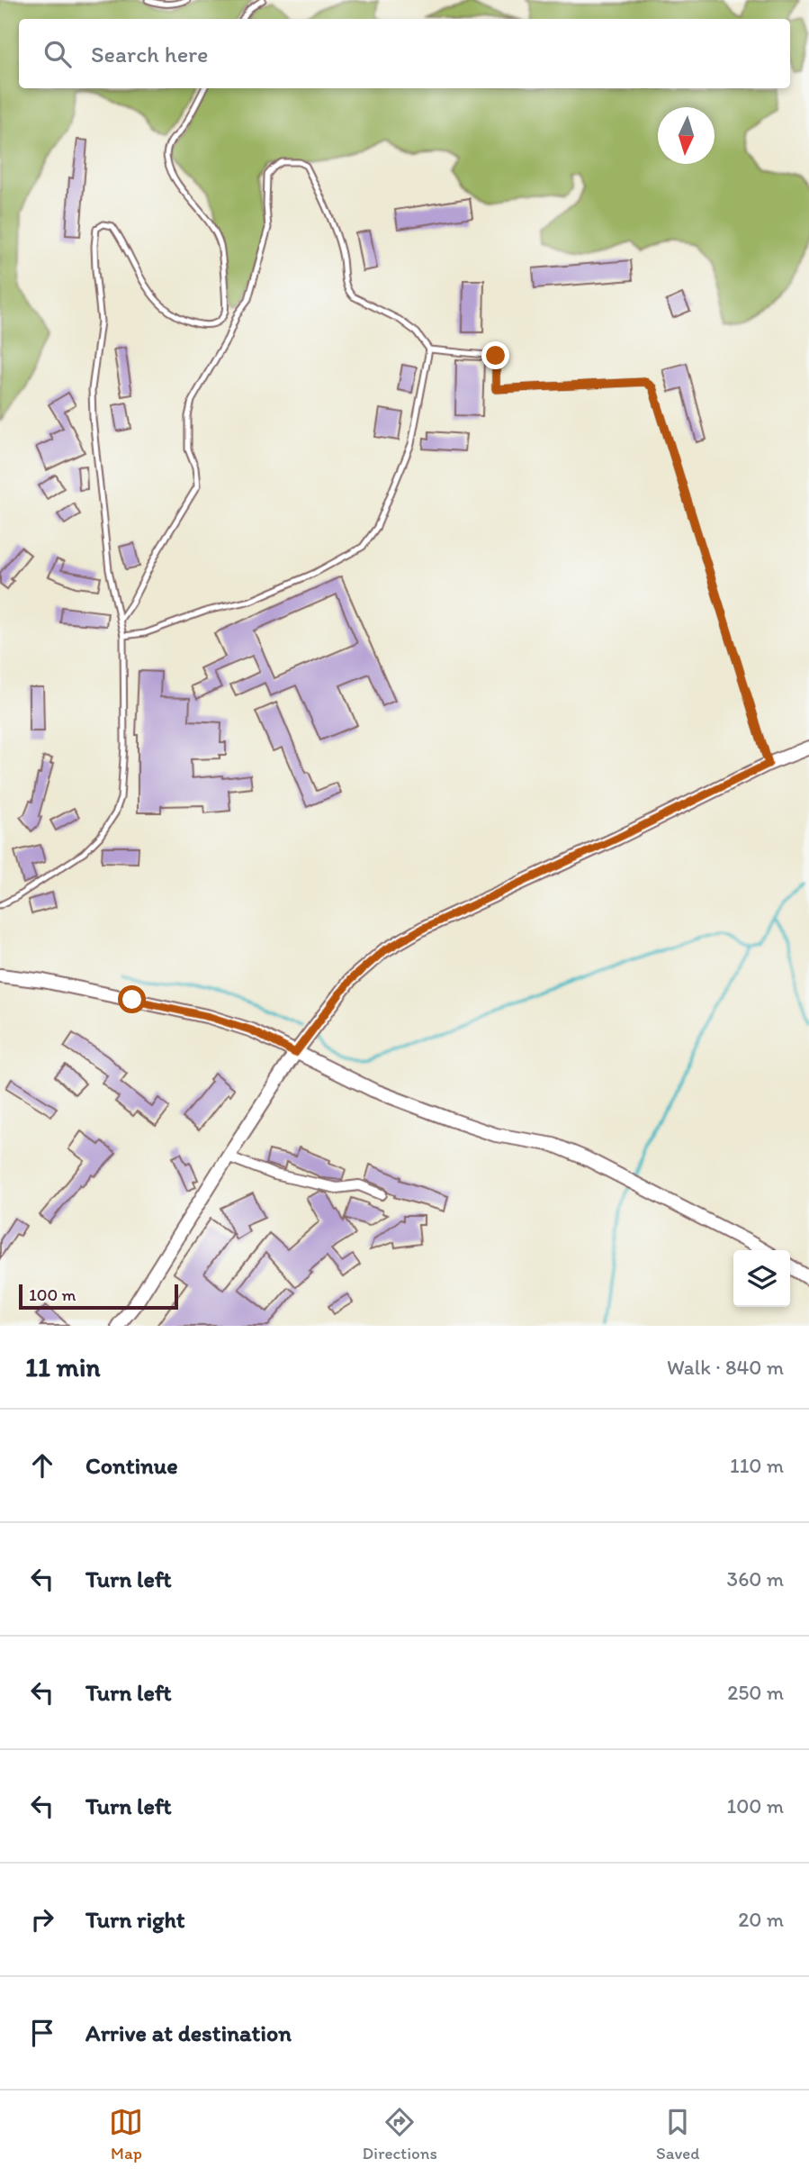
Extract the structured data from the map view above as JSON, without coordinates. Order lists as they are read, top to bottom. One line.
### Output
{"scale_bar":"100 m","north":"bottom","page":{"search":"Search here","scale":"100 m","heading":["11 min","Walk · 840 m"],"list":[["Continue","110 m"],["Turn left","360 m"],["Turn left","250 m"],["Turn left","100 m"],["Turn right","20 m"],"Arrive at destination"],"nav":["Map","Directions","Saved"]}}
